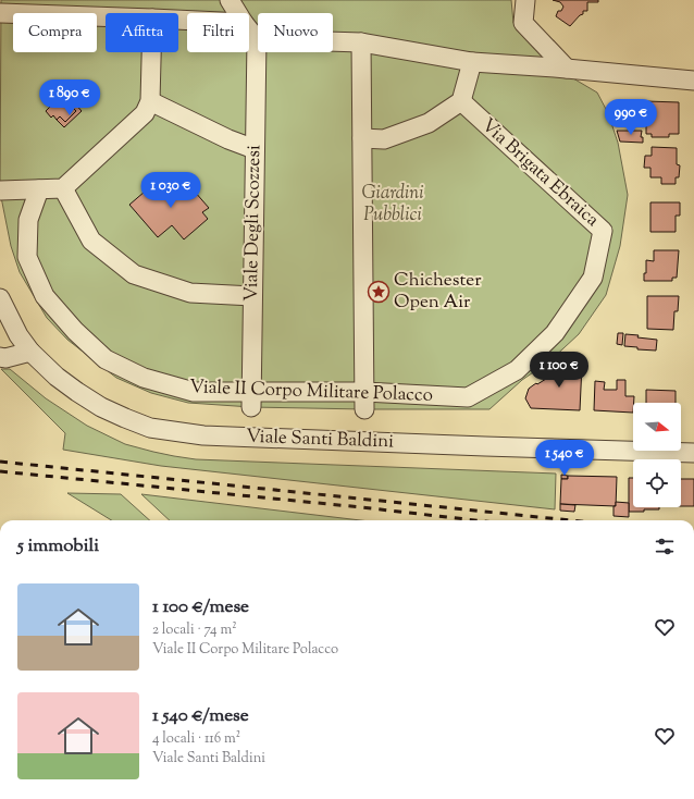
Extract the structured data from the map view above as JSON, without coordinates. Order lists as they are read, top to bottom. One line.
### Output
{"streets":{"street":["Via Brigata Ebraica","Viale Degli Scozzesi","Viale II Corpo Militare Polacco","Viale Santi Baldini"]},"crossings":[["Via Brigata Ebraica","Viale II Corpo Militare Polacco"],["Viale Degli Scozzesi","Viale II Corpo Militare Polacco"]],"parks":["Giardini Pubblici"],"places":{"place":["Chichester Open Air"]},"north":"right","page":{"chip":["Compra","Affitta","Filtri","Nuovo"],"price":["1 890 €","990 €","1 030 €","1 100 €","1 540 €"],"heading":"5 immobili","list":[{"name":"1 100 €/mese","note":"2 locali · 74 m² · Viale II Corpo Militare Polacco"},{"name":"1 540 €/mese","note":"4 locali · 116 m² · Viale Santi Baldini"}]}}
